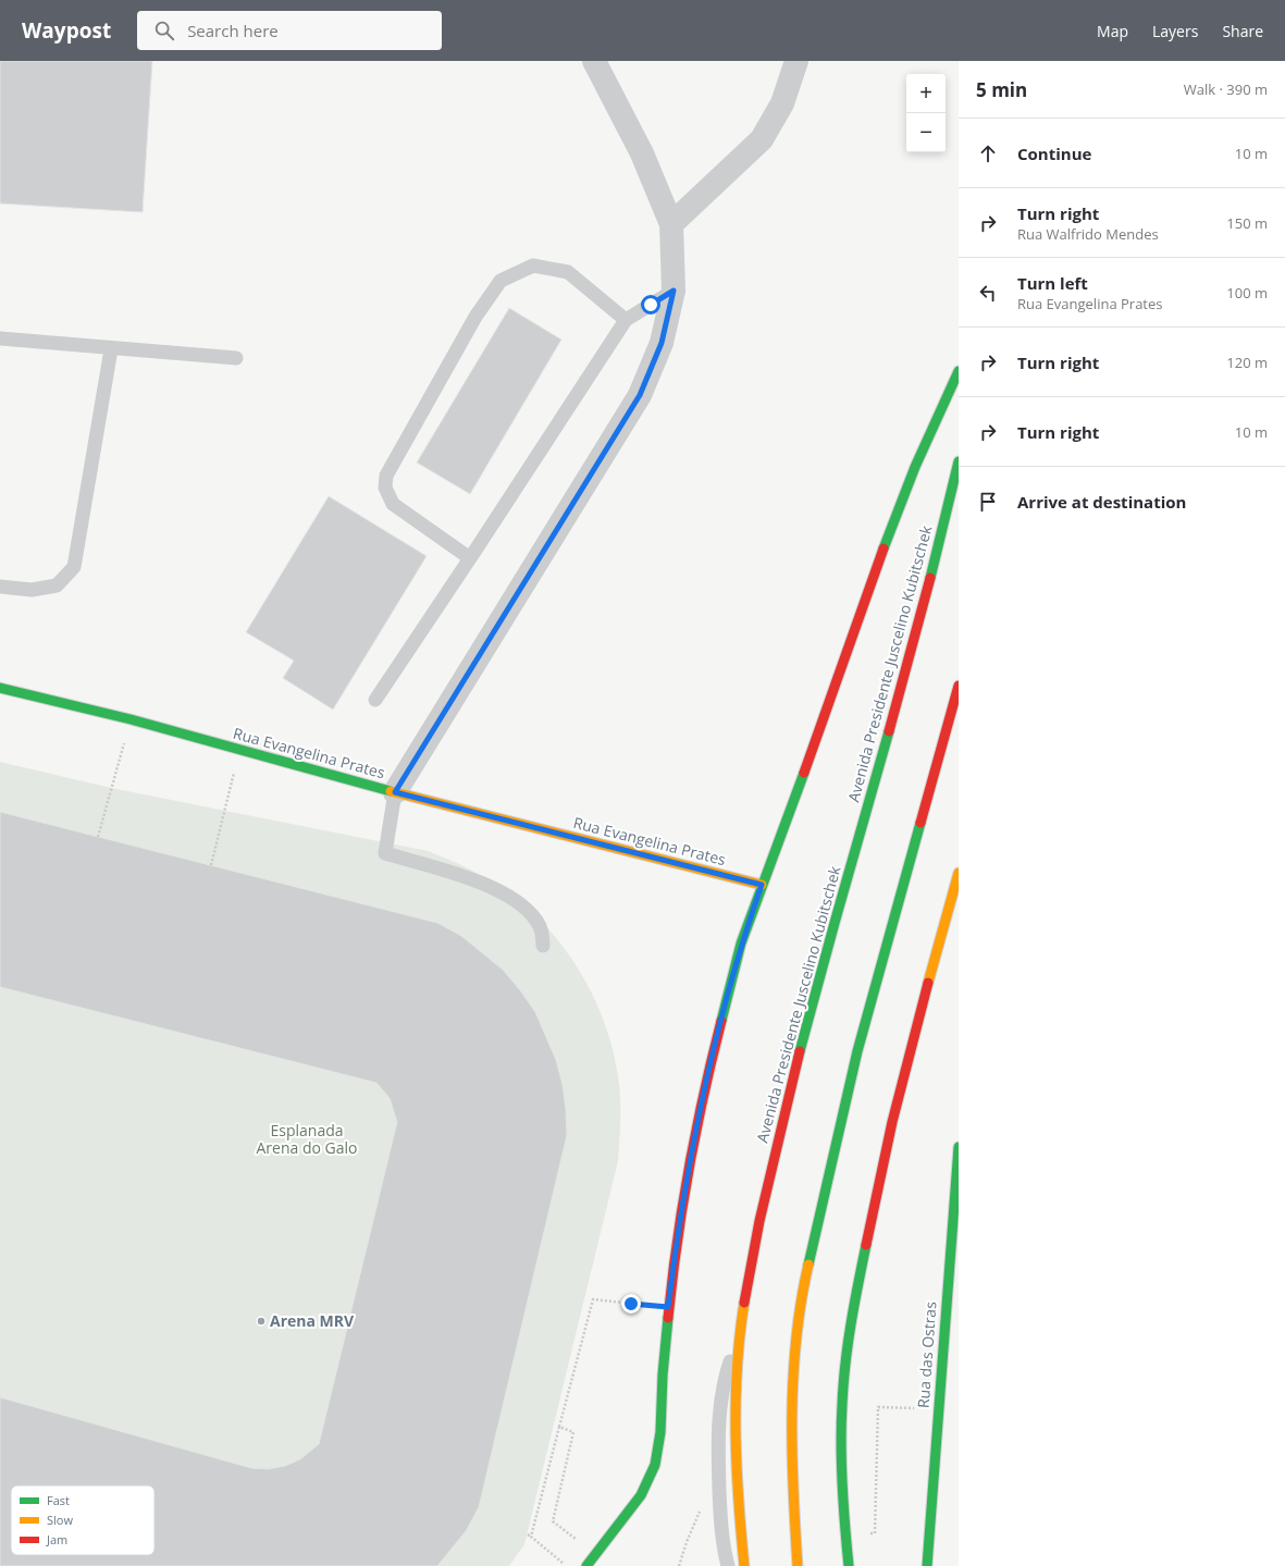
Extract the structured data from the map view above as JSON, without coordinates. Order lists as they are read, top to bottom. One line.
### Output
{"streets":{"main road":["Avenida Presidente Juscelino Kubitschek","Rua Evangelina Prates","Rua das Ostras"]},"parks":["Esplanada Arena do Galo"],"places":["Arena MRV"],"legend":["Fast","Slow","Jam"],"page":{"header":"Waypost","search":"Search here","nav":["Map","Layers","Share"],"heading":["5 min","Walk · 390 m"],"map_buttons":["+","−"],"list":[["Continue","10 m"],["Turn right","Rua Walfrido Mendes","150 m"],["Turn left","Rua Evangelina Prates","100 m"],["Turn right","120 m"],["Turn right","10 m"],"Arrive at destination"]}}
